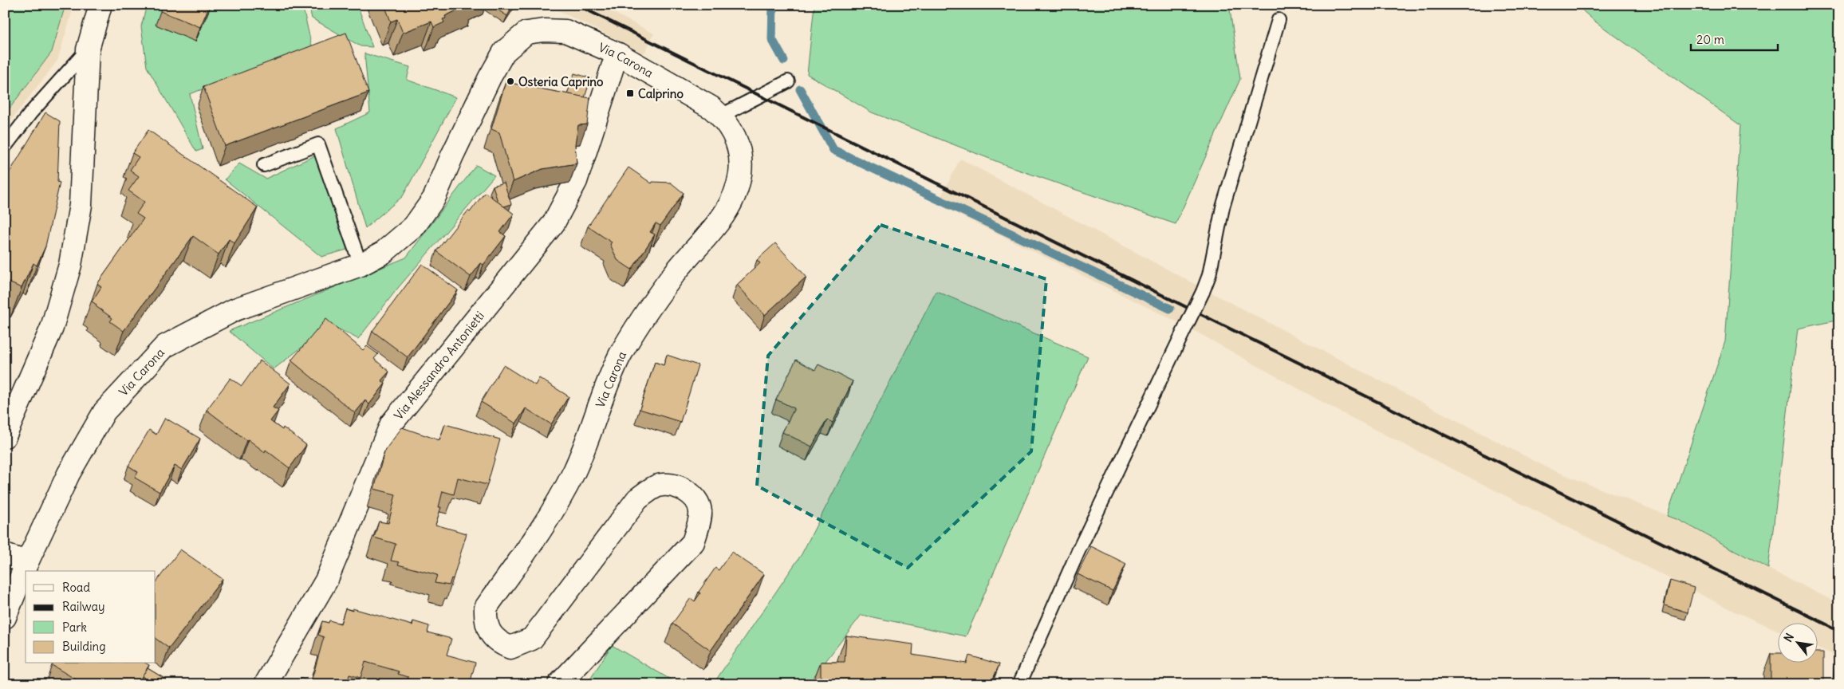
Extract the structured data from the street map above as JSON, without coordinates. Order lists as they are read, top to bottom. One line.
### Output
{"streets":{"street":["Via Carona","Via Alessandro Antonietti"]},"crossings":[["Via Carona","Via Alessandro Antonietti"]],"places":{"other":["Osteria Caprino"],"transit":["Calprino"]},"legend":["Road","Railway","Park","Building"],"scale_bar":"20 m","north":"top left"}
